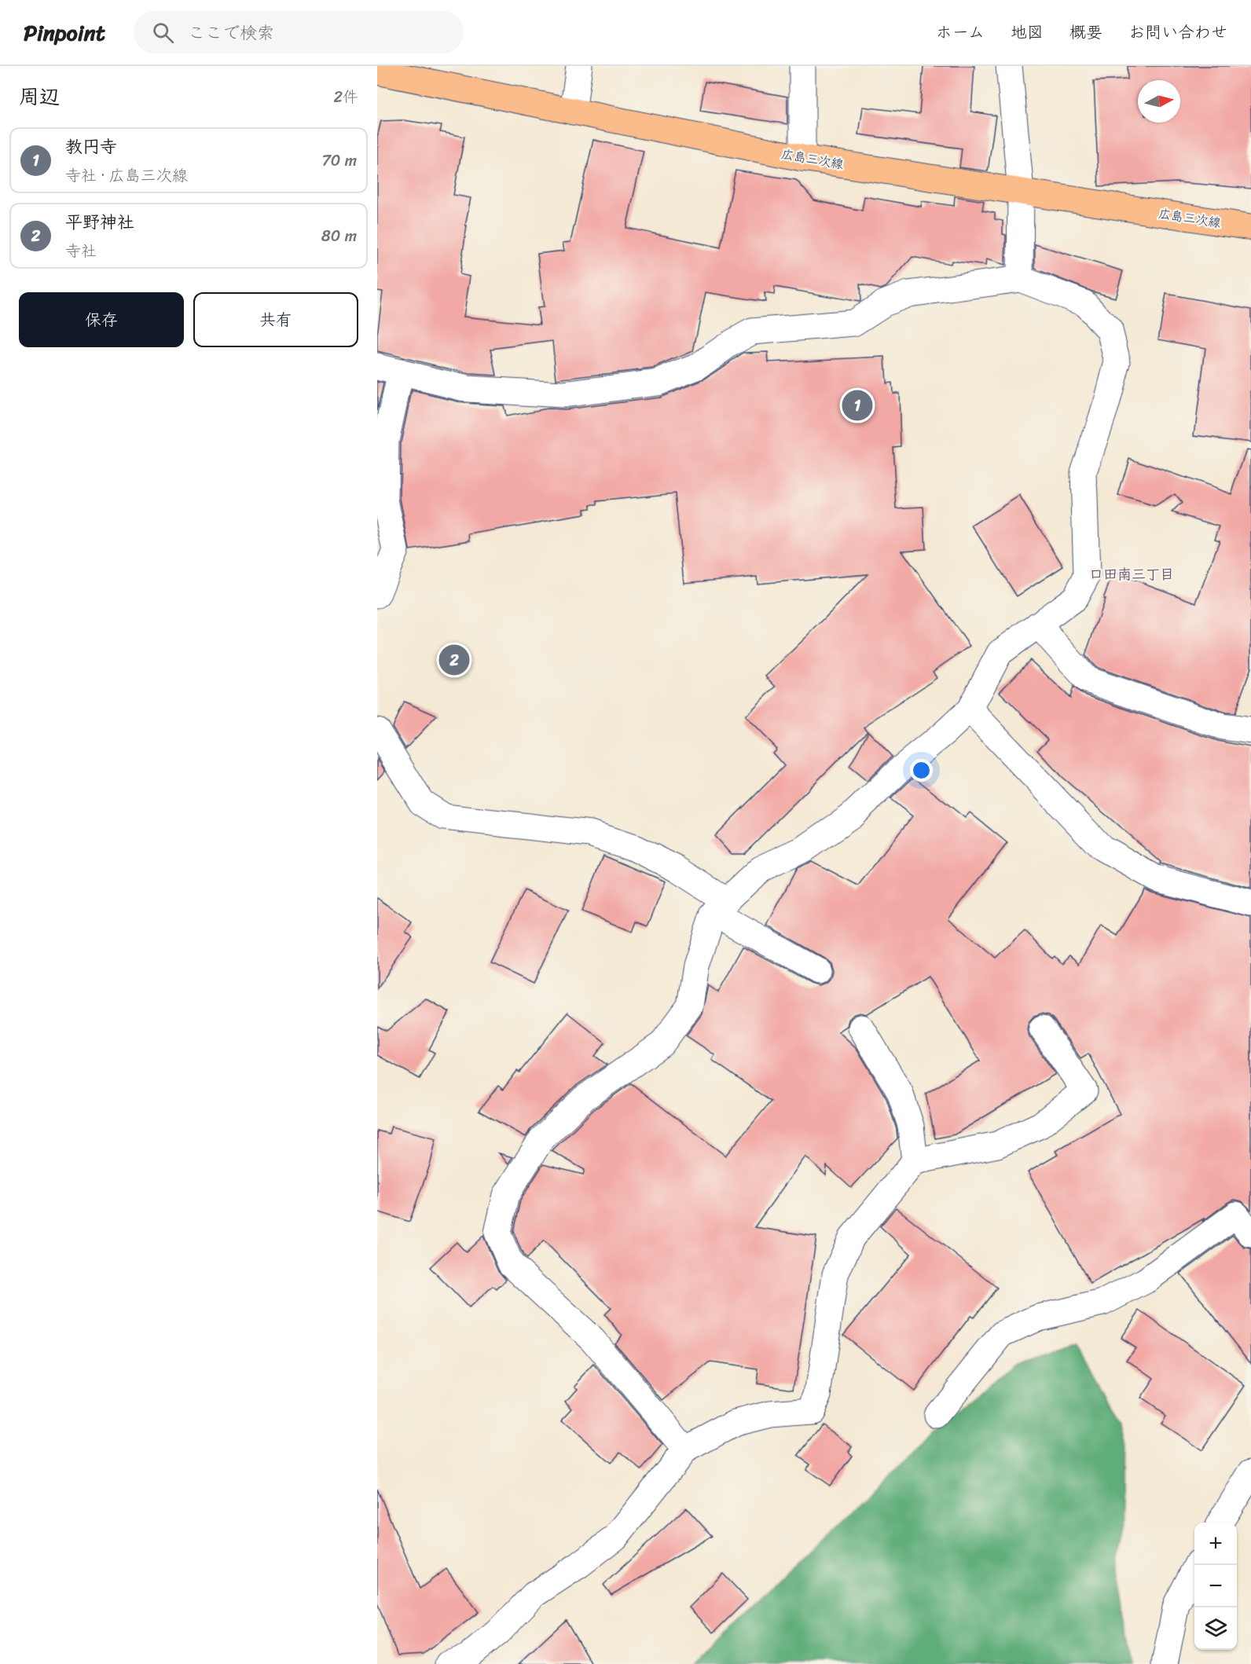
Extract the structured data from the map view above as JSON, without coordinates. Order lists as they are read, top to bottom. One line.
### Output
{"streets":{"main road":["広島三次線"]},"districts":["口田南三丁目"],"north":"right","page":{"header":"Pinpoint","search":"ここで検索","nav":["ホーム","地図","概要","お問い合わせ"],"heading":["周辺","2件"],"list":[{"mark":"1","name":"教円寺","note":"寺社 · 広島三次線","value":"70 m"},{"mark":"2","name":"平野神社","note":"寺社","value":"80 m"}],"buttons":["保存","共有"],"pins":["1","2"],"map_buttons":["+","−"]}}
